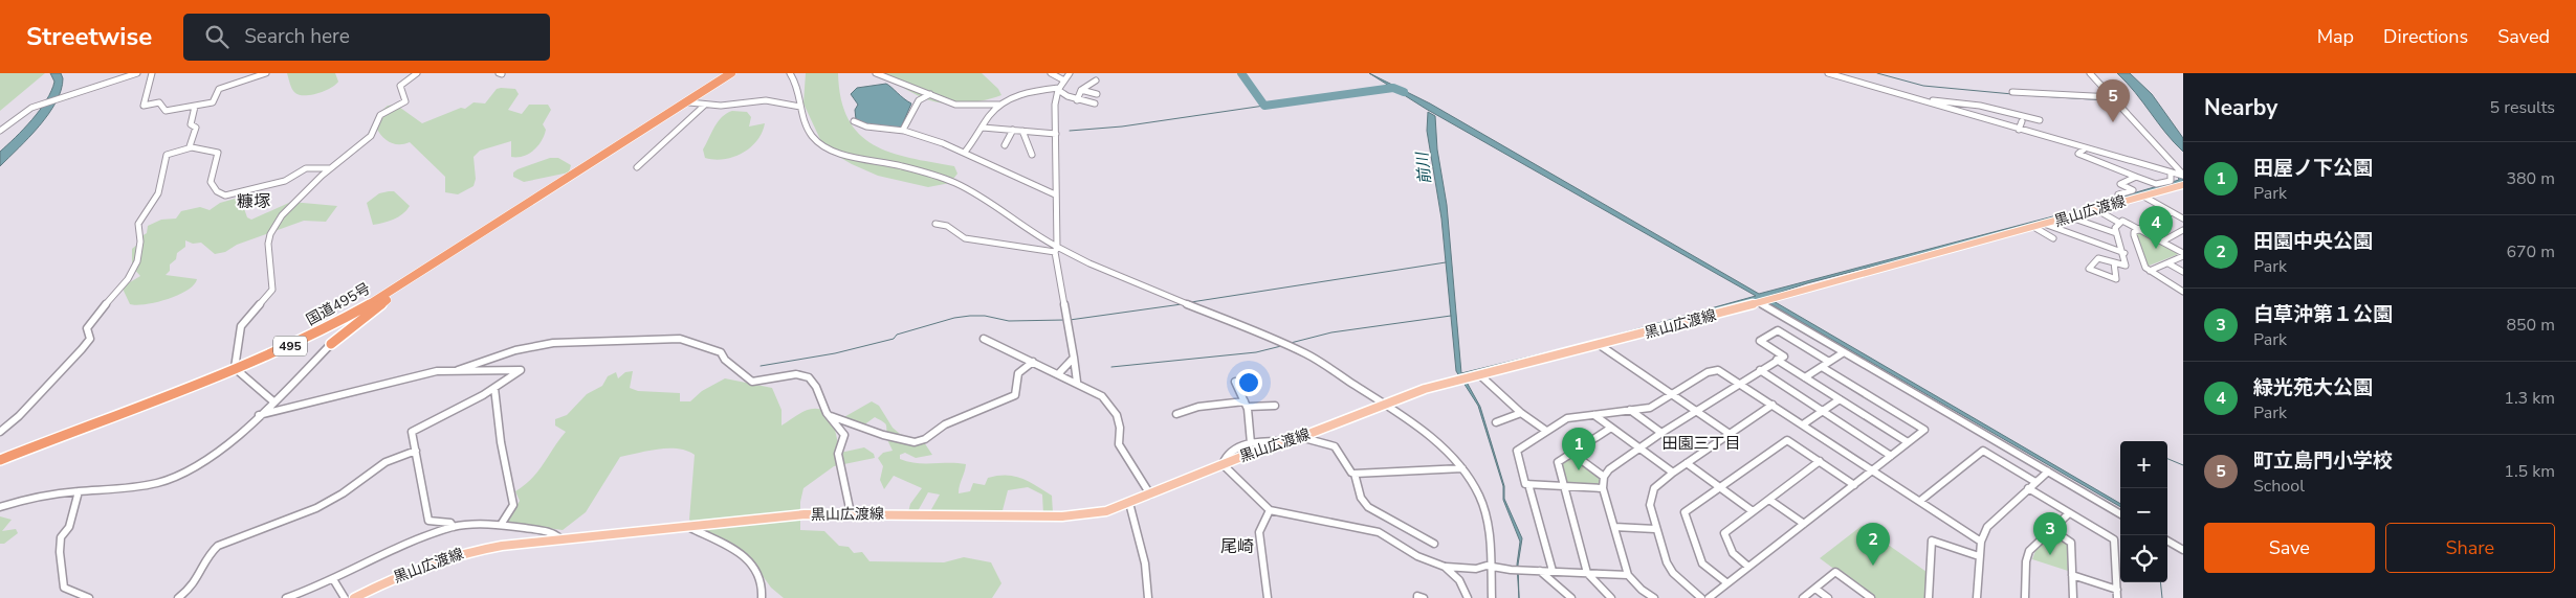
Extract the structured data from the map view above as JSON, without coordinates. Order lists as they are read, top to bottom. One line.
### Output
{"streets":{"highway":["国道495号","495"],"main road":["黒山広渡線"]},"districts":["糠塚","田園三丁目","尾崎"],"water":["前川"],"page":{"header":"Streetwise","search":"Search here","nav":["Map","Directions","Saved"],"heading":["Nearby","5 results"],"pins":["5","4","1","3","2"],"list":[{"mark":"1","name":"田屋ノ下公園","note":"Park","value":"380 m"},{"mark":"2","name":"田園中央公園","note":"Park","value":"670 m"},{"mark":"3","name":"白草沖第１公園","note":"Park","value":"850 m"},{"mark":"4","name":"緑光苑大公園","note":"Park","value":"1.3 km"},{"mark":"5","name":"町立島門小学校","note":"School","value":"1.5 km"}],"map_buttons":["+","−"],"buttons":["Save","Share"]}}
